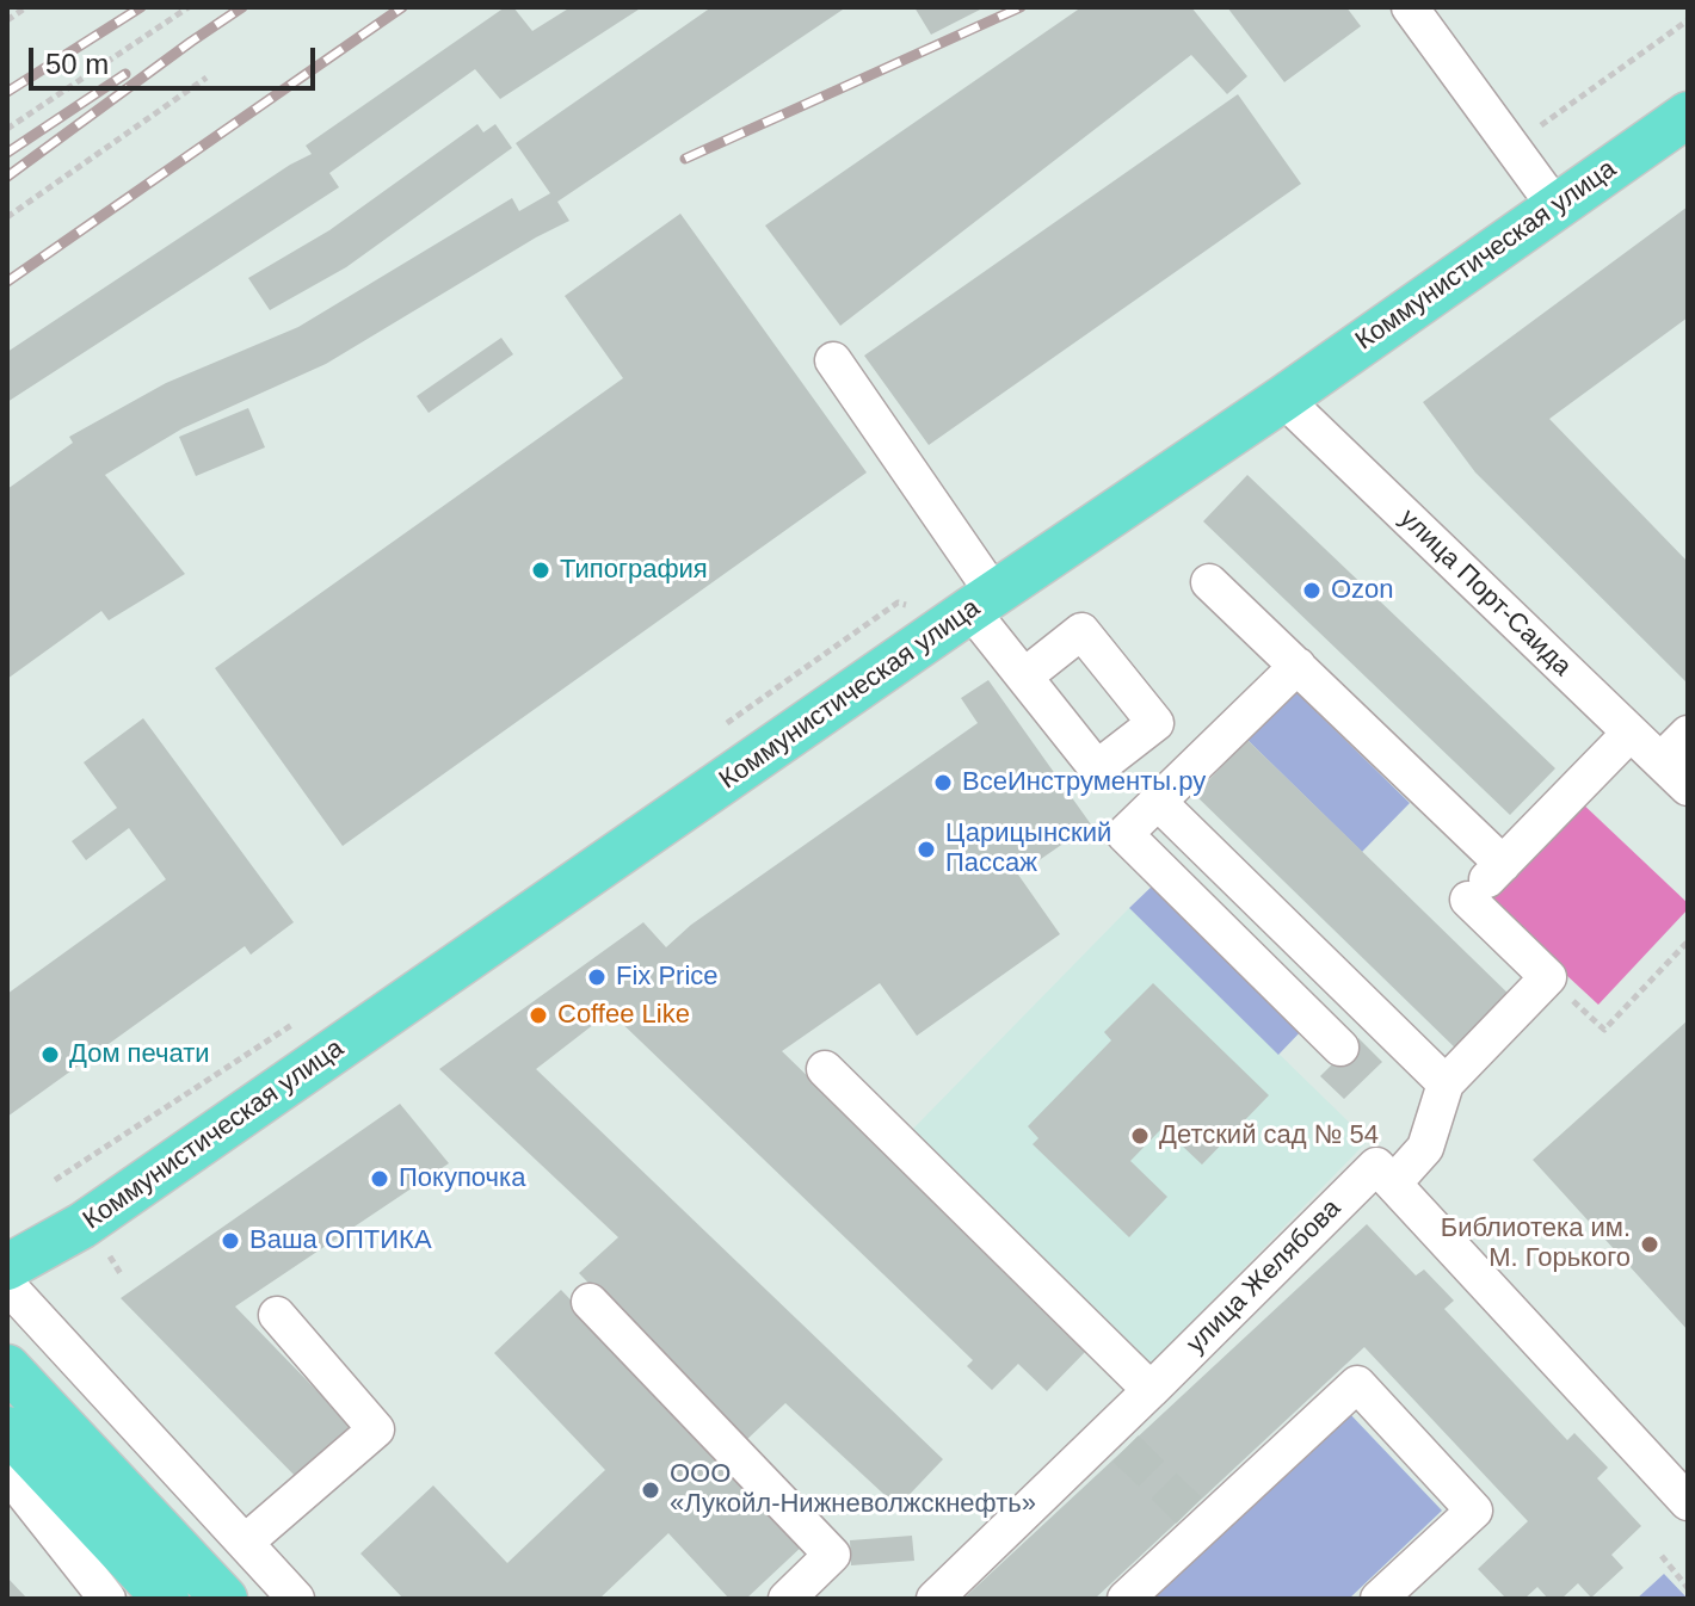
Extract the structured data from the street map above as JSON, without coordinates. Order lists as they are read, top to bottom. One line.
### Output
{"streets":{"main road":["Коммунистическая улица"],"street":["улица Порт-Саида","улица Желябова"]},"crossings":[["Коммунистическая улица","улица Порт-Саида"]],"places":["Типография","Ozon","ВсеИнструменты.ру","Царицынский Пассаж","Fix Price","Coffee Like","Дом печати","Детский сад № 54","Покупочка","Ваша ОПТИКА","Библиотека им. М. Горького","ООО «Лукойл-Нижневолжскнефть»"],"scale_bar":"50 m"}
